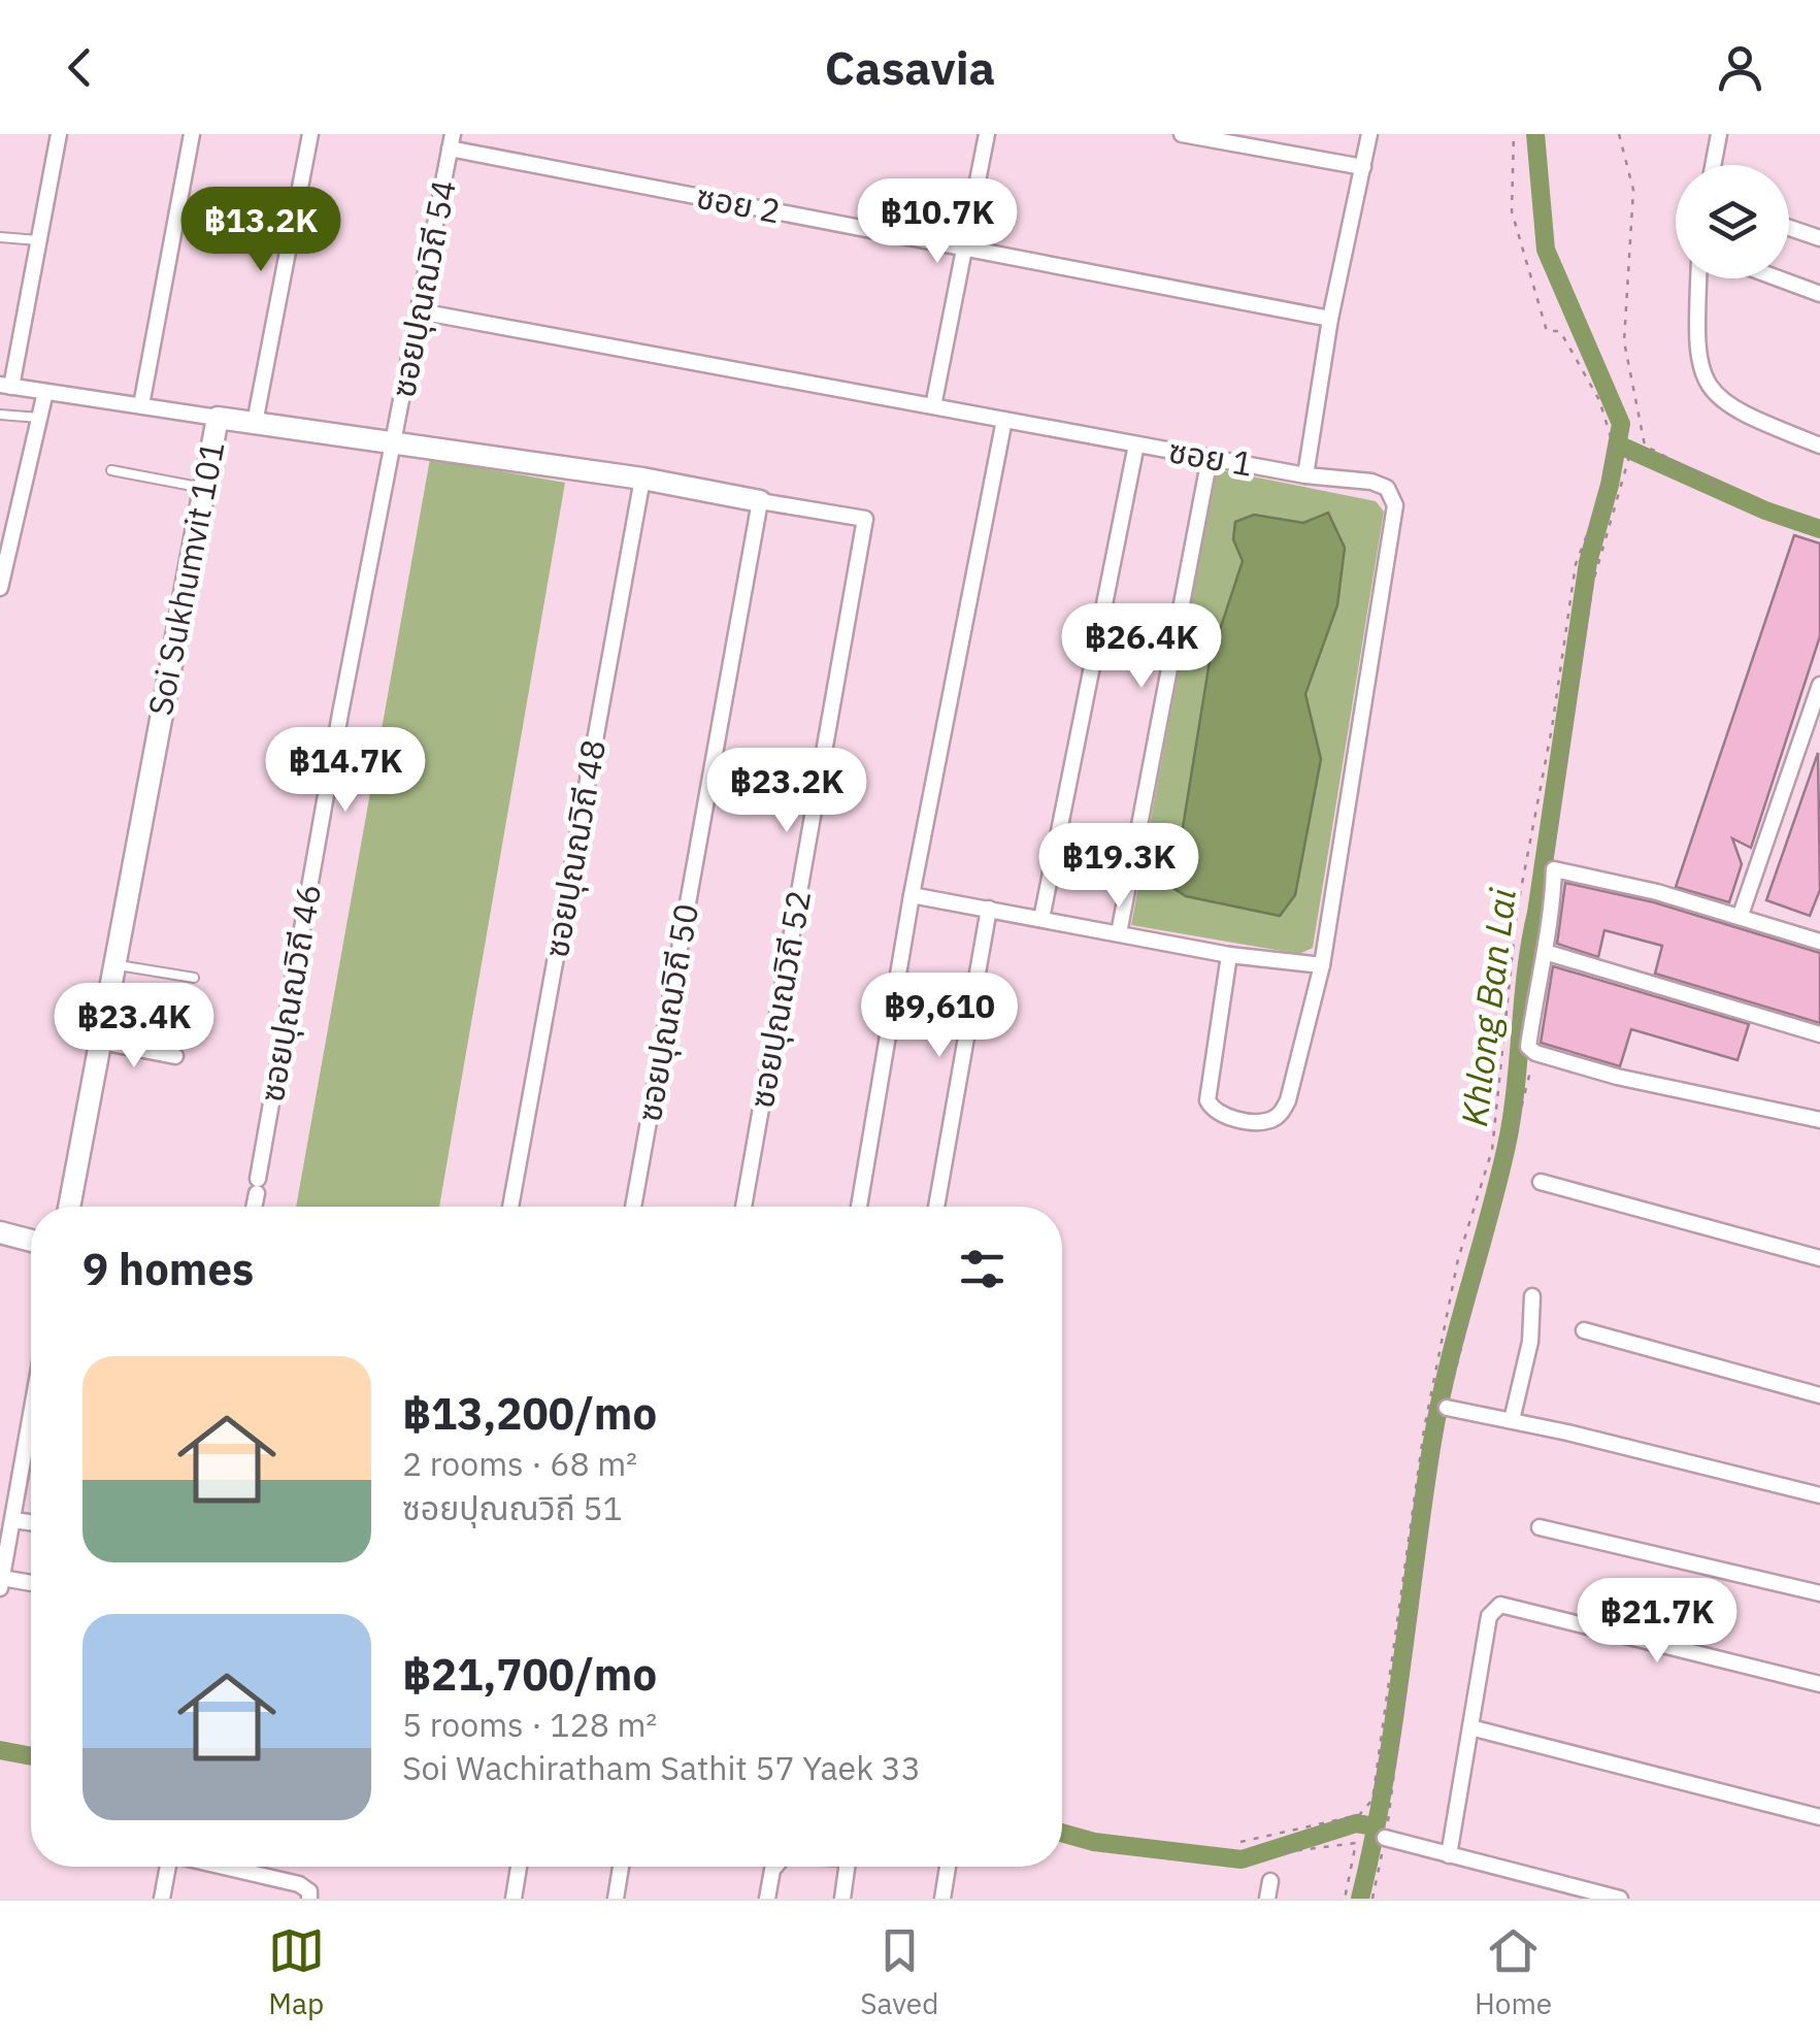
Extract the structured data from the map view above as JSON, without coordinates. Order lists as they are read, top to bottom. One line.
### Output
{"streets":{"street":["ซอย 2","ซอยปุณณวิถี 54","ซอย 1","Soi Sukhumvit 101","ซอยปุณณวิถี 48","ซอยปุณณวิถี 46","ซอยปุณณวิถี 52","ซอยปุณณวิถี 50"]},"crossings":[["ซอย 2","ซอยปุณณวิถี 54"],["ซอยปุณณวิถี 54","ซอย 1"],["ซอยปุณณวิถี 54","Soi Sukhumvit 101"],["ซอยปุณณวิถี 54","ซอยปุณณวิถี 46"],["Soi Sukhumvit 101","ซอยปุณณวิถี 48"],["Soi Sukhumvit 101","ซอยปุณณวิถี 46"],["Soi Sukhumvit 101","ซอยปุณณวิถี 52"],["Soi Sukhumvit 101","ซอยปุณณวิถี 50"],["ซอยปุณณวิถี 52","ซอยปุณณวิถี 50"]],"water":["Khlong Ban Lai"],"page":{"header":"Casavia","price":["฿10.7K","฿13.2K","฿26.4K","฿14.7K","฿23.2K","฿19.3K","฿9,610","฿23.4K","฿21.7K"],"heading":"9 homes","list":[{"name":"฿13,200/mo","note":"2 rooms · 68 m² · ซอยปุณณวิถี 51"},{"name":"฿21,700/mo","note":"5 rooms · 128 m² · Soi Wachiratham Sathit 57 Yaek 33"}],"tabs":["Map","Saved","Home"]}}
